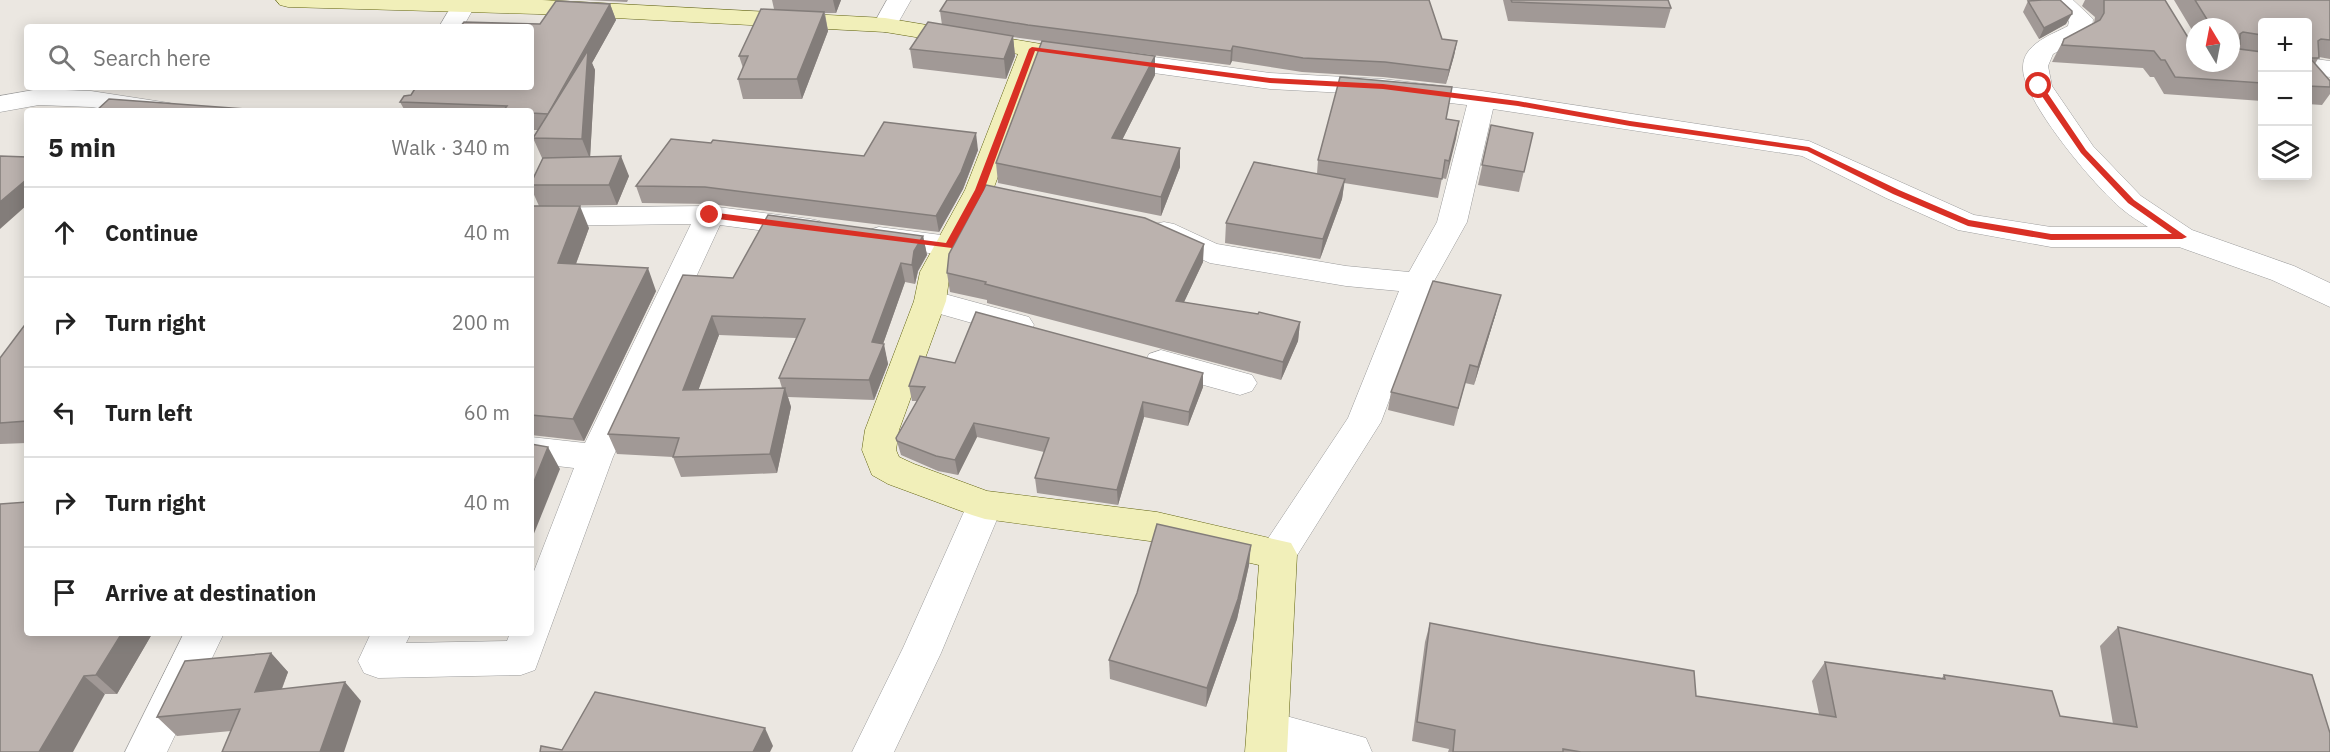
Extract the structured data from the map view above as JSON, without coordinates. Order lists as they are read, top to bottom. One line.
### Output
{"north":"top","page":{"map_buttons":["+","−"],"search":"Search here","heading":["5 min","Walk · 340 m"],"list":[["Continue","40 m"],["Turn right","200 m"],["Turn left","60 m"],["Turn right","40 m"],"Arrive at destination"]}}
